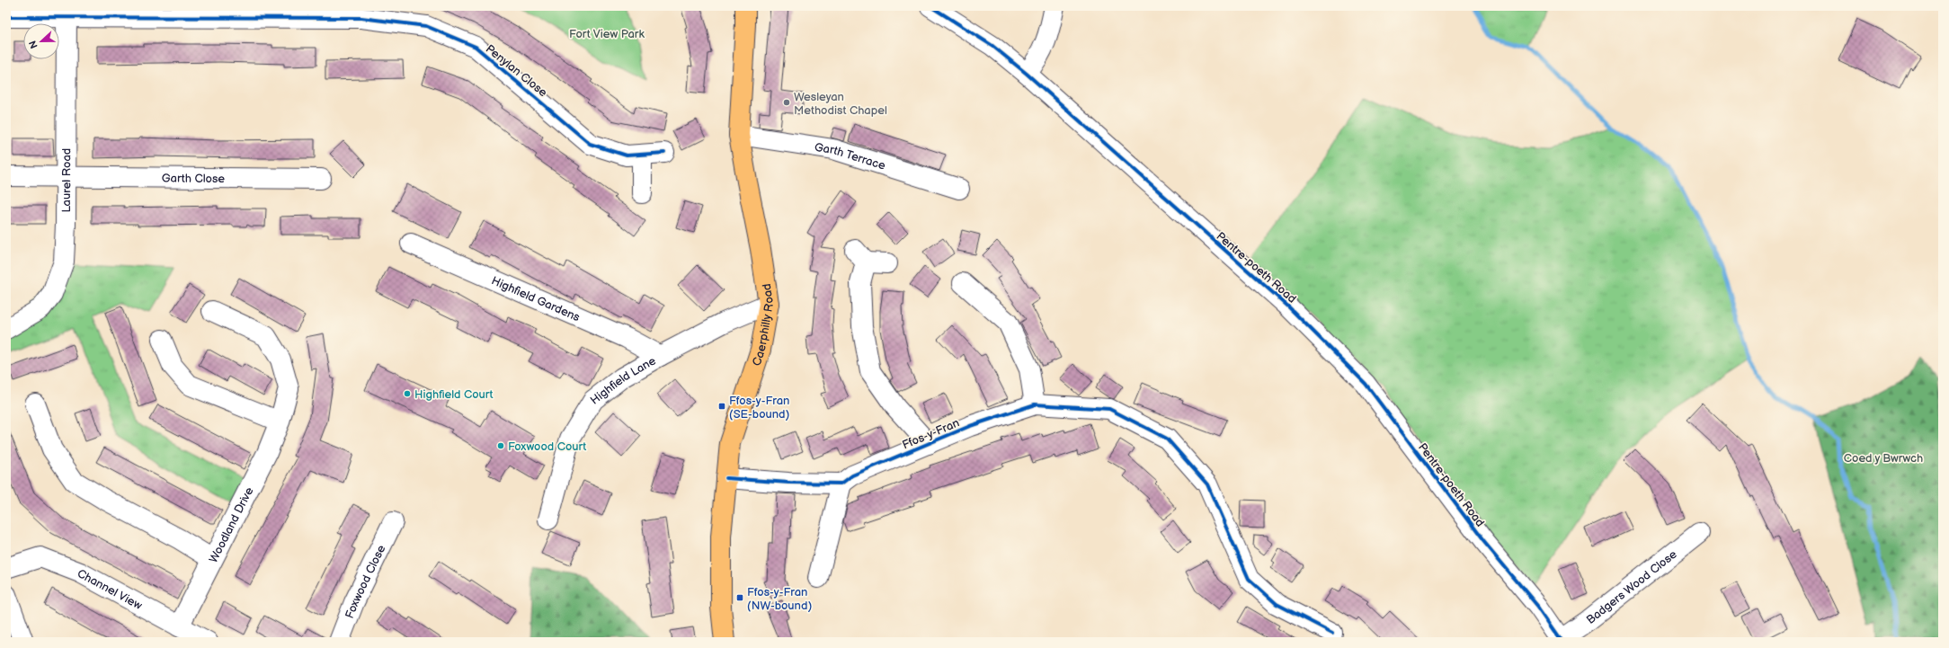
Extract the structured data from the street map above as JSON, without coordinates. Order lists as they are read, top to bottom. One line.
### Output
{"streets":{"main road":["Caerphilly Road"],"street":["Penylan Close","Garth Terrace","Garth Close","Laurel Road","Pentre-poeth Road","Highfield Gardens","Highfield Lane","Ffos-y-Fran","Woodland Drive","Foxwood Close","Badgers Wood Close","Channel View"]},"crossings":[["Penylan Close","Laurel Road"],["Garth Terrace","Caerphilly Road"],["Garth Close","Laurel Road"],["Pentre-poeth Road","Badgers Wood Close"],["Highfield Gardens","Highfield Lane"],["Caerphilly Road","Highfield Lane"],["Woodland Drive","Channel View"]],"parks":["Fort View Park","Coed y Bwrwch"],"places":{"other":["Wesleyan Methodist Chapel","Highfield Court","Foxwood Court"],"transit":["Ffos-y-Fran (SE-bound)","Ffos-y-Fran (NW-bound)"]},"north":"left"}
